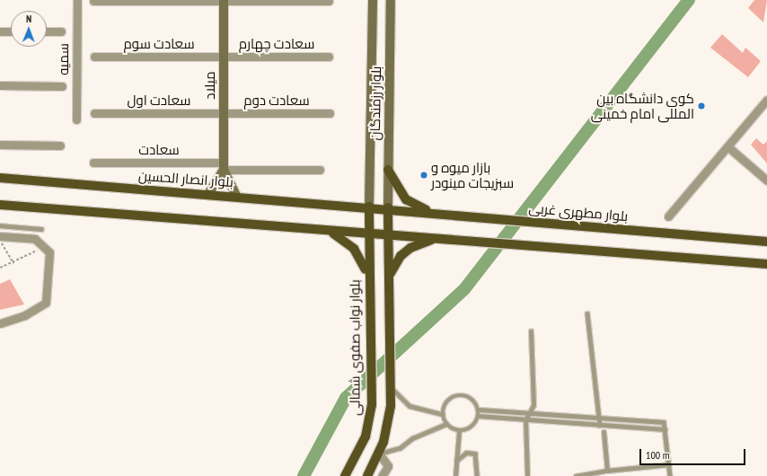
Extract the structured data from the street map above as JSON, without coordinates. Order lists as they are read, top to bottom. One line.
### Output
{"streets":{"main road":["میلاد","بلوار رزمندگان","بلوار انصار الحسین","بلوار مطهری غربی","بلوار نواب صفوی شمالی"],"street":["سعادت سوم","سعادت چهارم","سمیه","سعادت اول","سعادت دوم","سعادت"]},"crossings":[["سعادت سوم","سعادت چهارم"],["سعادت سوم","میلاد"],["سعادت چهارم","میلاد"],["میلاد","سعادت اول"],["میلاد","سعادت دوم"],["میلاد","سعادت"],["سعادت اول","سعادت دوم"],["بلوار رزمندگان","بلوار انصار الحسین"],["بلوار رزمندگان","بلوار مطهری غربی"],["بلوار رزمندگان","بلوار نواب صفوی شمالی"],["بلوار انصار الحسین","بلوار مطهری غربی"],["بلوار انصار الحسین","بلوار نواب صفوی شمالی"]],"places":["کوی دانشگاه بین المللی امام خمینی","بازار میوه و سبزیجات مینودر"],"scale_bar":"100 m","north":"top"}
